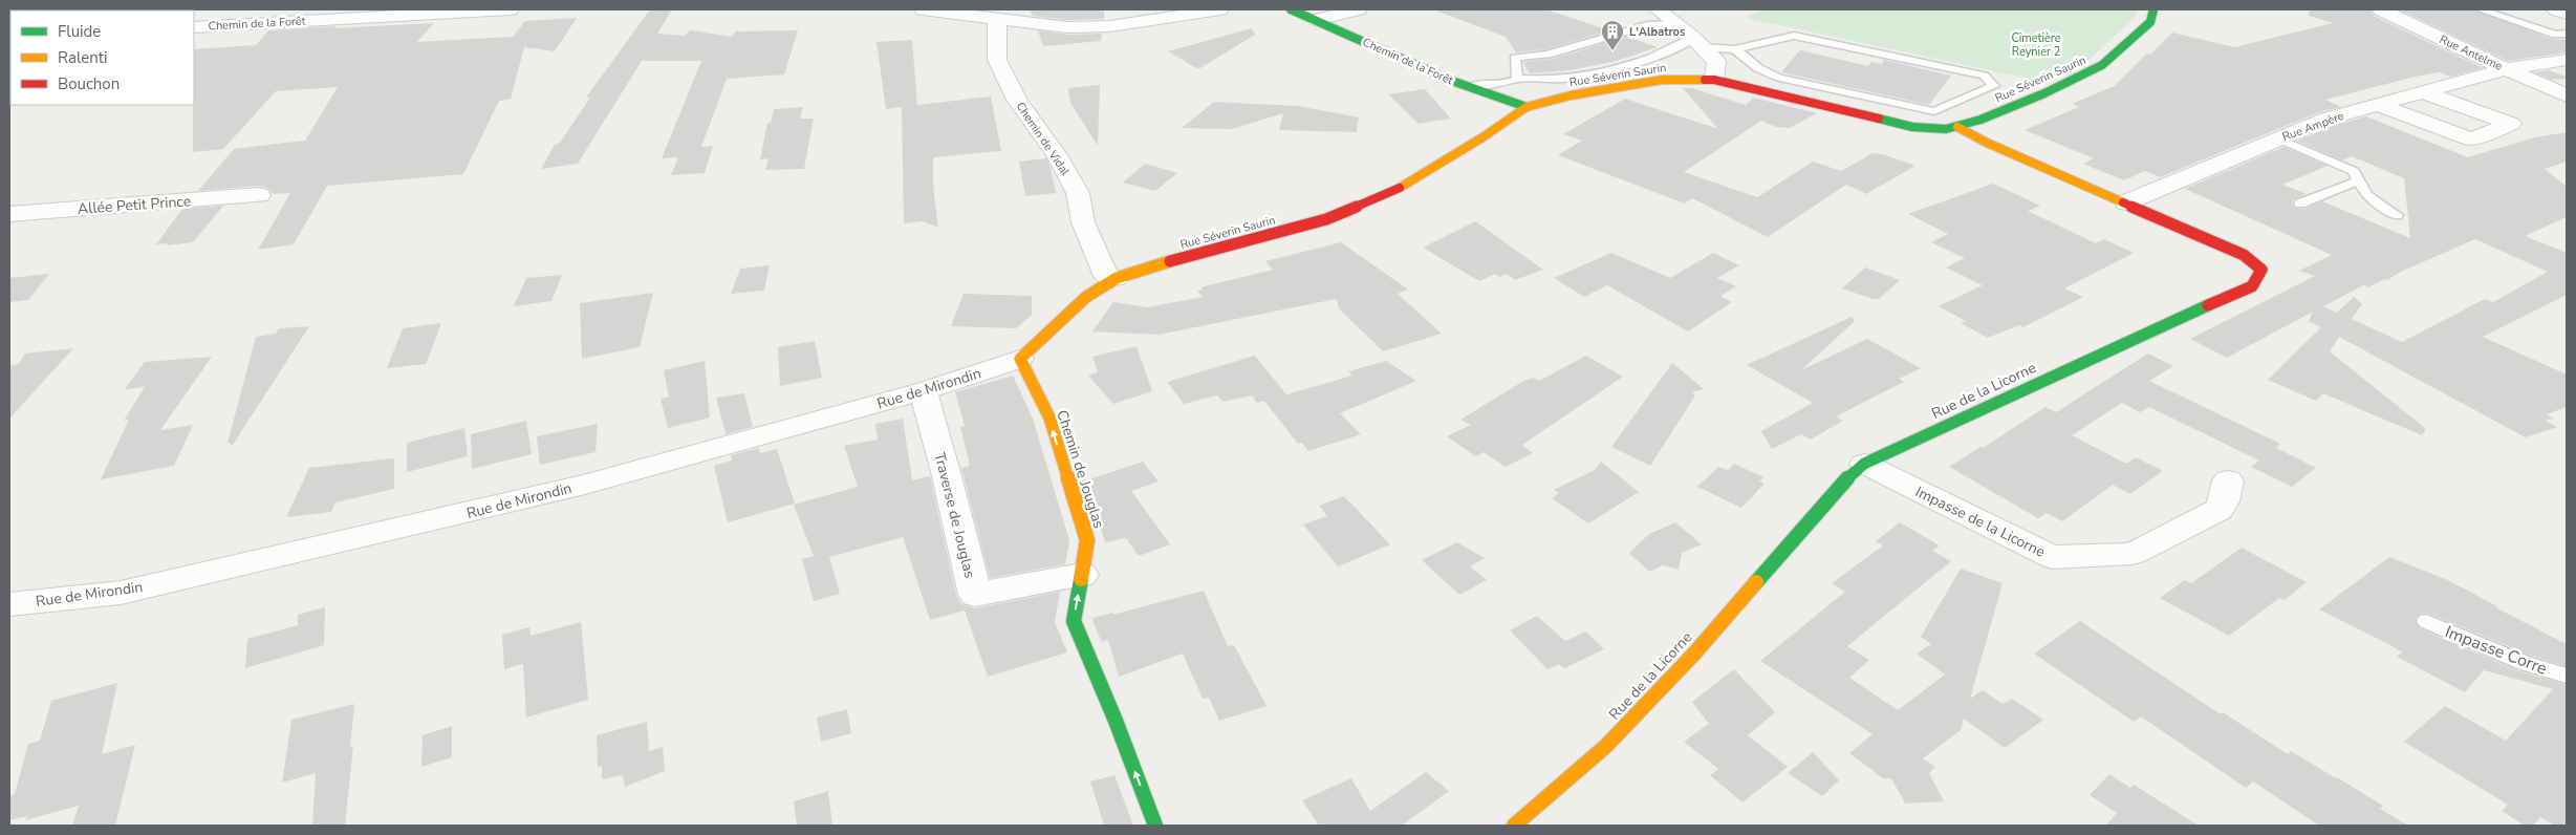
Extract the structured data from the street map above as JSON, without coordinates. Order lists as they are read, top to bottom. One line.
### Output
{"streets":{"street":["Chemin de la Forêt","Rue Antelme","Rue Séverin Saurin","Rue Ampère","Chemin de Vidal","Allée Petit Prince","Rue de Mirondin","Rue de la Licorne","Chemin de Jouglas","Traverse de Jouglas","Impasse de la Licorne"],"lane":["Impasse Corre"]},"crossings":[["Chemin de la Forêt","Rue Séverin Saurin"],["Rue Antelme","Rue Ampère"],["Rue Séverin Saurin","Chemin de Vidal"],["Rue Séverin Saurin","Rue de Mirondin"],["Rue Séverin Saurin","Rue de la Licorne"],["Rue Séverin Saurin","Chemin de Jouglas"],["Rue Ampère","Rue de la Licorne"],["Rue de Mirondin","Chemin de Jouglas"],["Rue de Mirondin","Traverse de Jouglas"],["Rue de la Licorne","Impasse de la Licorne"],["Chemin de Jouglas","Traverse de Jouglas"]],"one_way":["Chemin de Jouglas"],"parks":["Cimetière Reynier 2"],"places":{"building":["L'Albatros"]},"legend":["Fluide","Ralenti","Bouchon"]}
